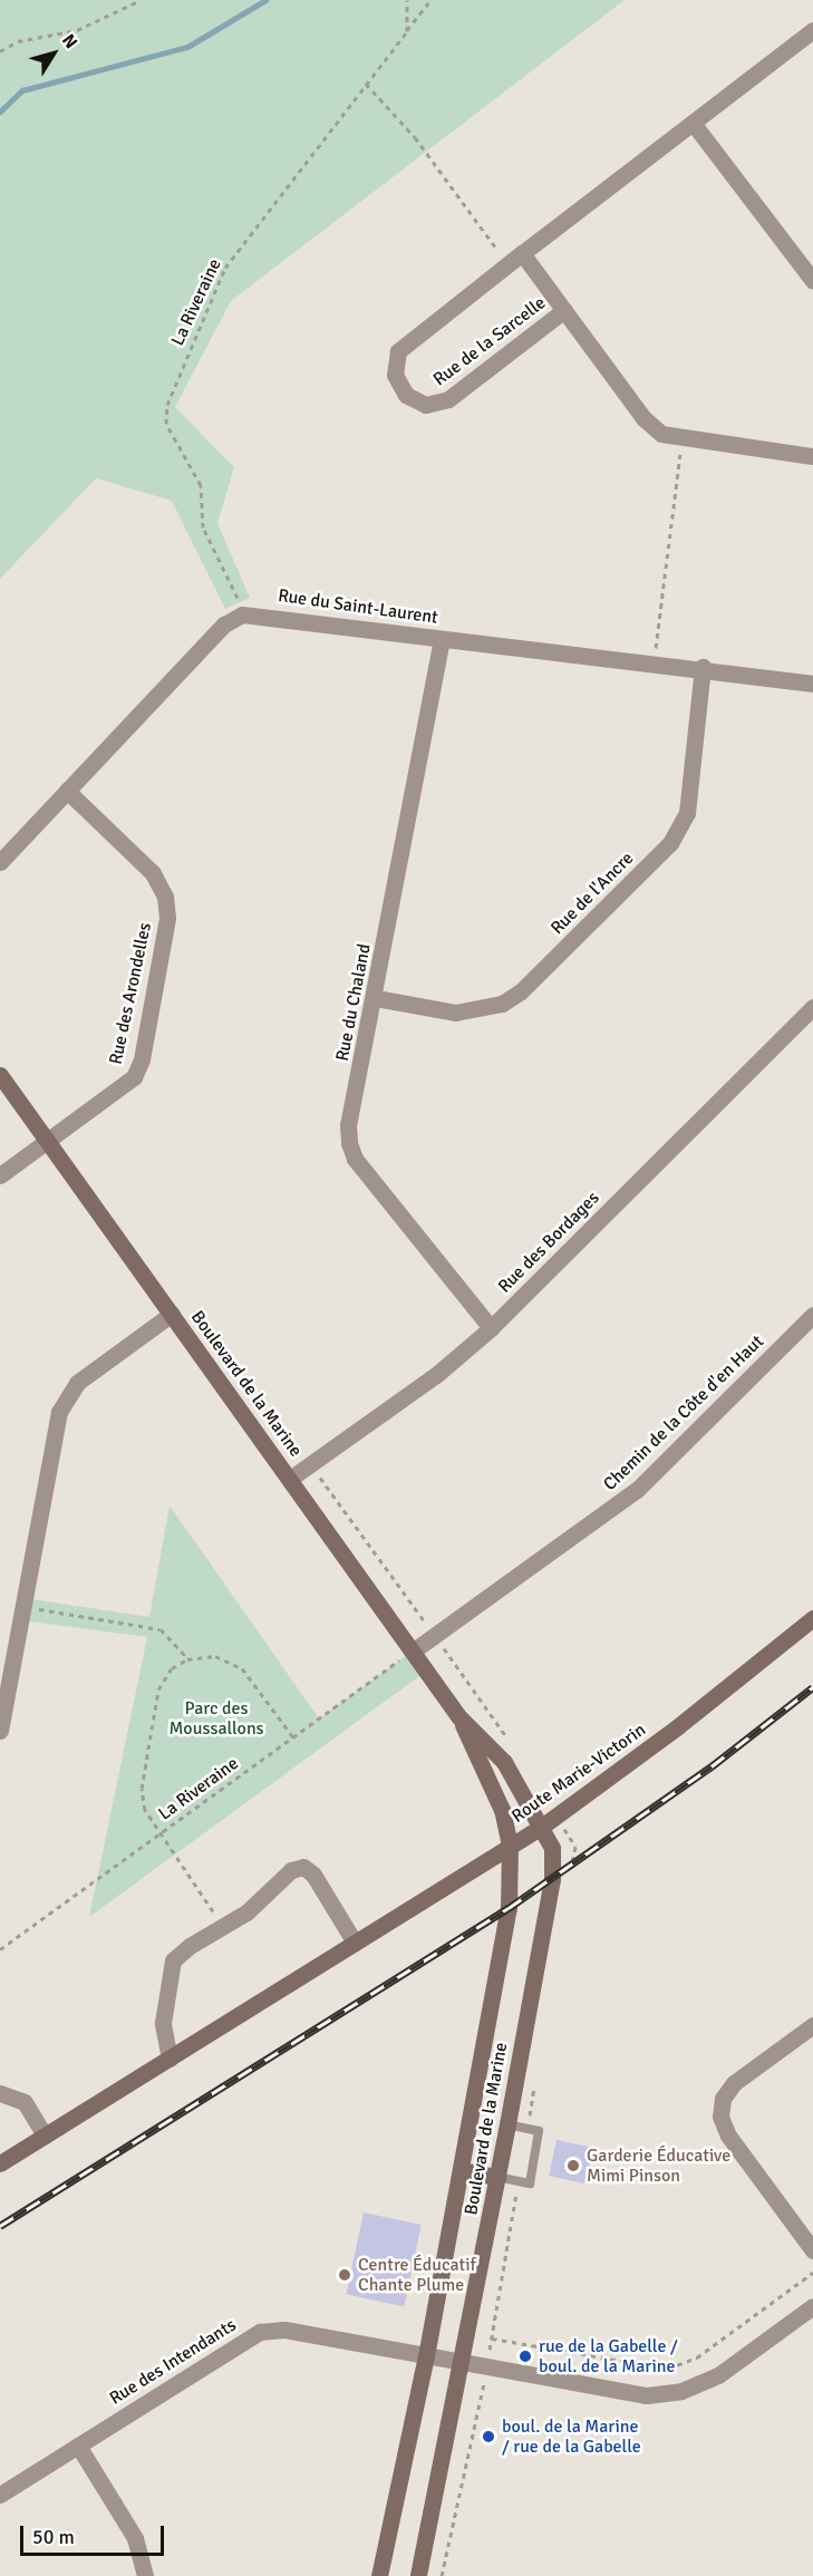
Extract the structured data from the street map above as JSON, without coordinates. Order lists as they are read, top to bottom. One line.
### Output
{"streets":{"street":["Rue de la Sarcelle","Rue du Saint-Laurent","Rue de l'Ancre","Rue des Arondelles","Rue du Chaland","Rue des Bordages","Boulevard de la Marine","Chemin de la Côte d'en Haut","Route Marie-Victorin","Rue des Intendants"],"path":["La Riveraine"]},"crossings":[["La Riveraine","Rue du Saint-Laurent"],["La Riveraine","Boulevard de la Marine"],["La Riveraine","Chemin de la Côte d'en Haut"],["Rue du Saint-Laurent","Rue de l'Ancre"],["Rue du Saint-Laurent","Rue du Chaland"],["Rue de l'Ancre","Rue du Chaland"],["Rue des Arondelles","Boulevard de la Marine"],["Rue du Chaland","Rue des Bordages"],["Rue des Bordages","Boulevard de la Marine"],["Boulevard de la Marine","Chemin de la Côte d'en Haut"],["Boulevard de la Marine","Route Marie-Victorin"],["Boulevard de la Marine","Rue des Intendants"]],"parks":["Parc des Moussallons"],"places":["Garderie Éducative Mimi Pinson","Centre Éducatif Chante Plume","rue de la Gabelle / boul. de la Marine","boul. de la Marine / rue de la Gabelle"],"scale_bar":"50 m","north":"top right"}
